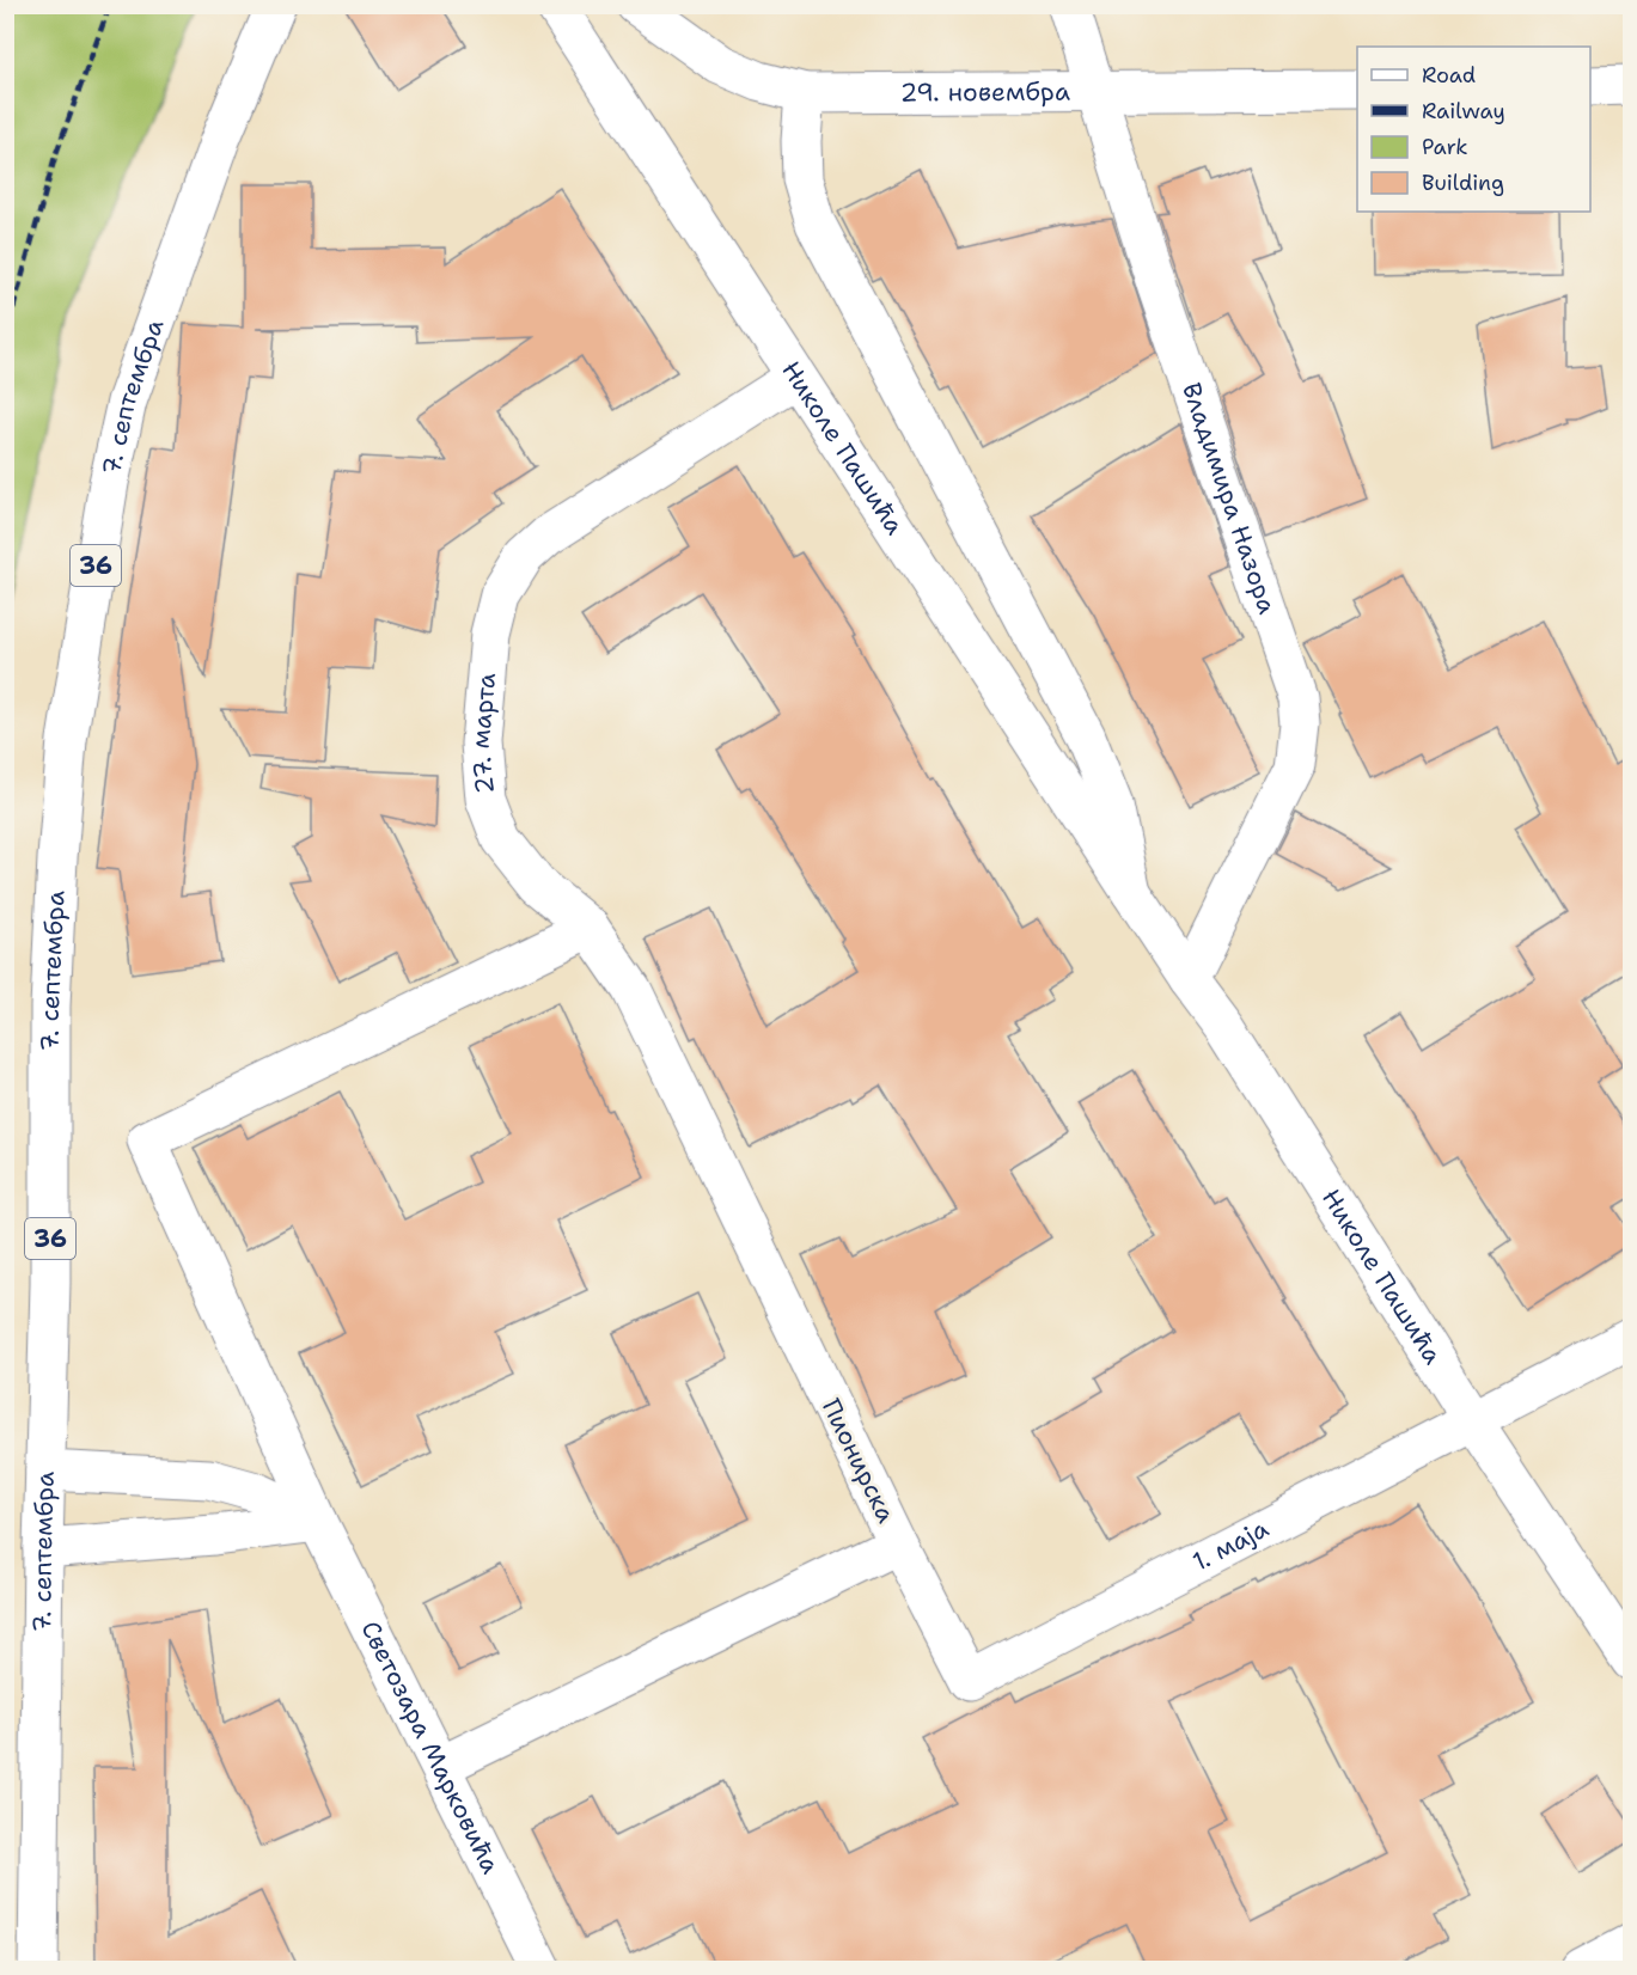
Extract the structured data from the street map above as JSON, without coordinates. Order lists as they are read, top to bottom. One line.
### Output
{"streets":{"street":["29. новембра","7. септембра","Николе Пашића","Владимира Назора","36","27. марта","Пионирска","1. маја","Светозара Марковића"]},"crossings":[["29. новембра","Николе Пашића"],["29. новембра","Владимира Назора"],["Николе Пашића","Владимира Назора"],["Николе Пашића","27. марта"],["Николе Пашића","1. маја"],["27. марта","Пионирска"],["27. марта","Светозара Марковића"],["Пионирска","1. маја"],["Пионирска","Светозара Марковића"]],"legend":["Road","Railway","Park","Building"]}
